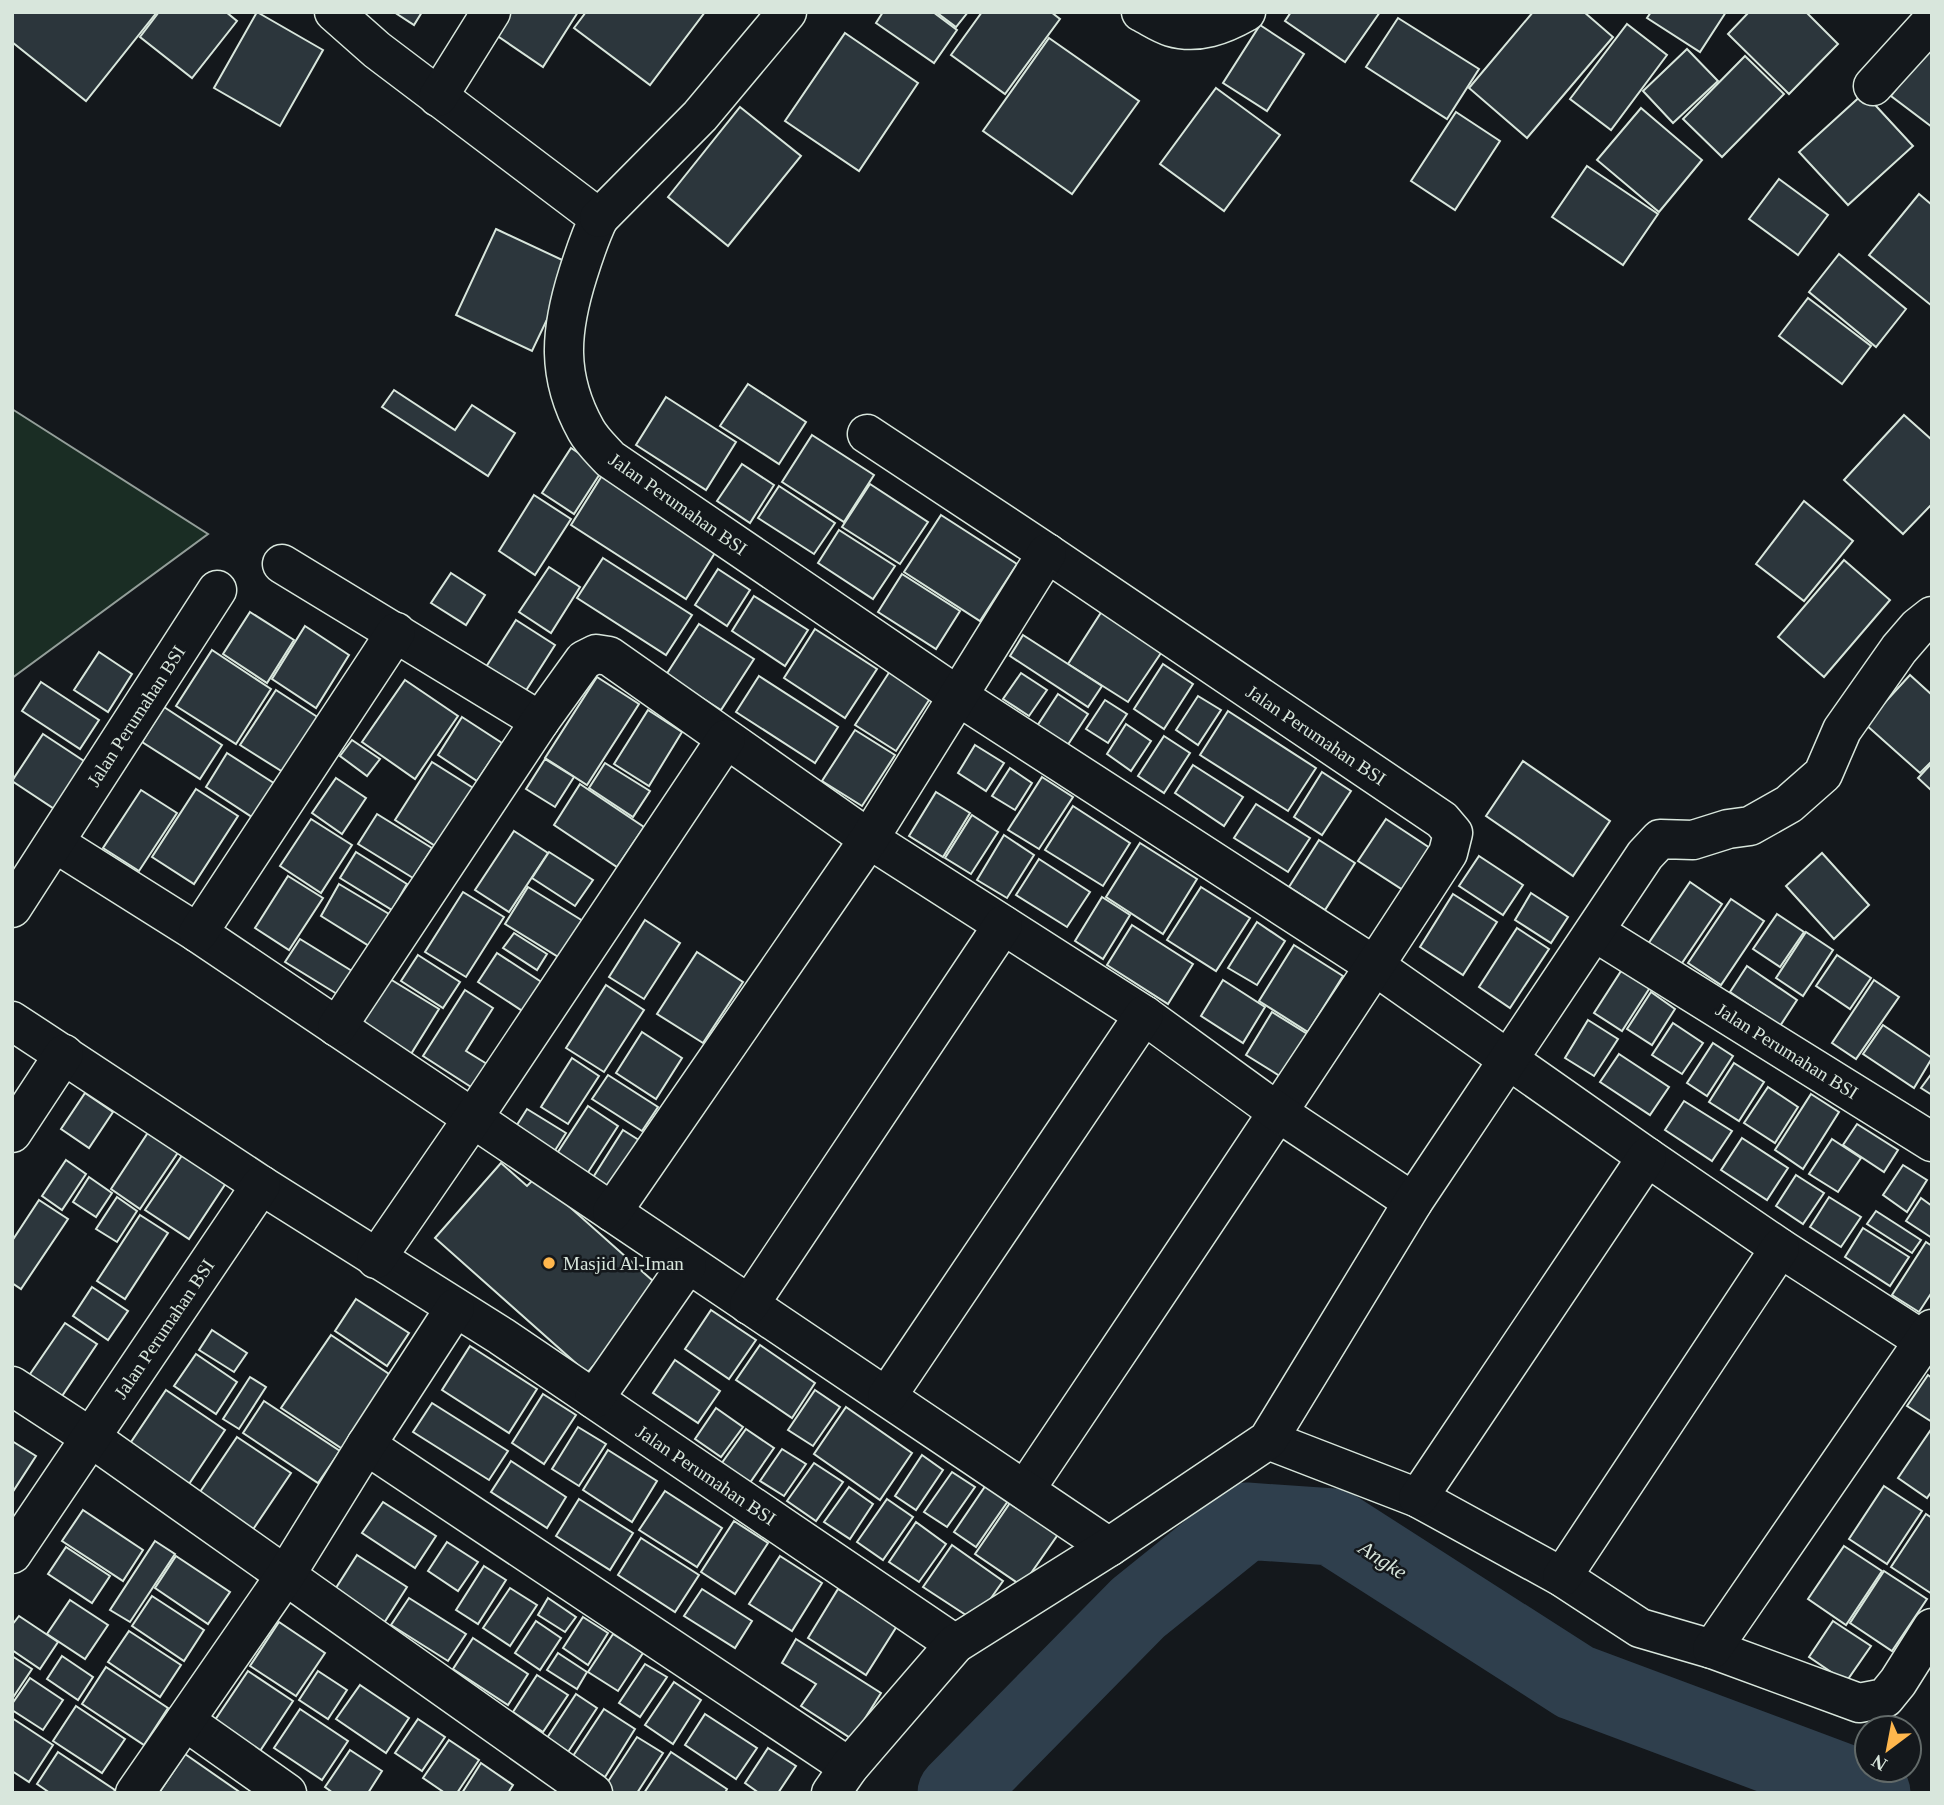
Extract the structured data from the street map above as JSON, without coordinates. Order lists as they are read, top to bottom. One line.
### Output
{"streets":{"street":["Jalan Perumahan BSI"]},"water":["Angke"],"places":["Masjid Al-Iman"],"north":"bottom left"}
